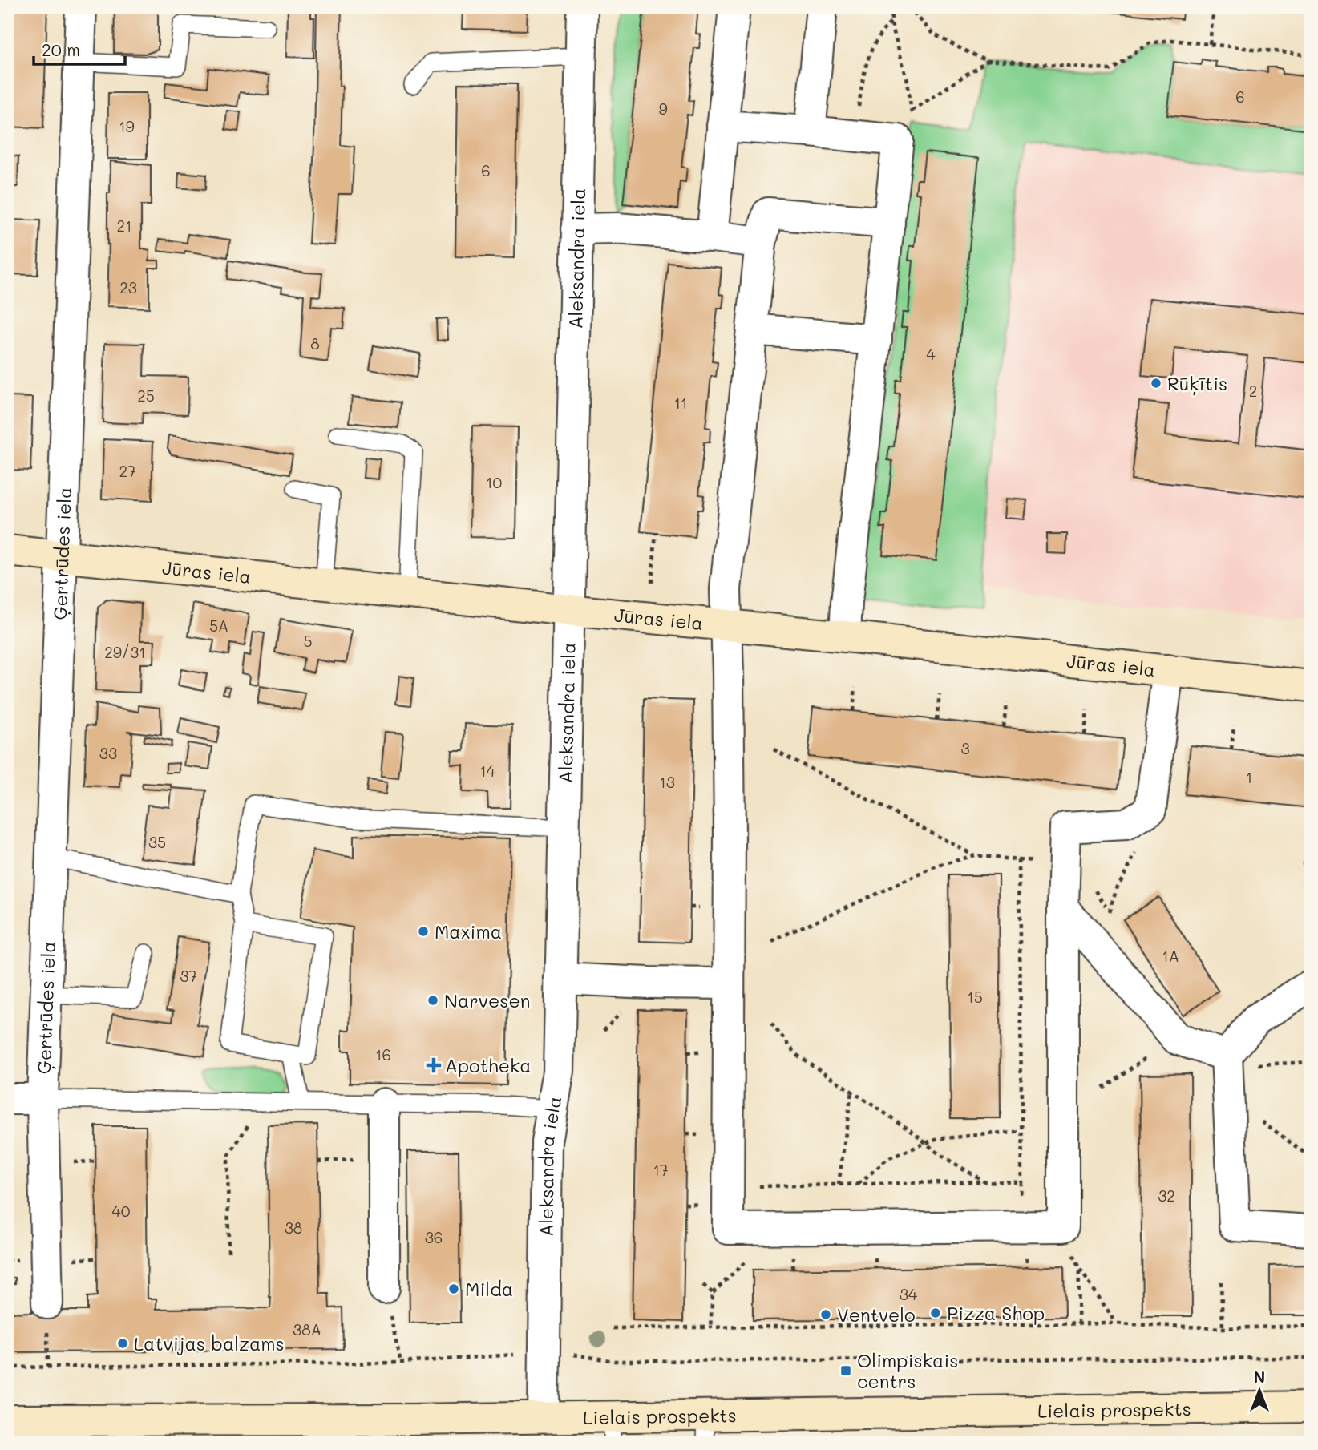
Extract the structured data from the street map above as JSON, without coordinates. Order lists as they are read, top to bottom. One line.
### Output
{"streets":{"street":["Aleksandra iela","Ģertrūdes iela","Jūras iela","Lielais prospekts"]},"crossings":[["Aleksandra iela","Jūras iela"],["Aleksandra iela","Lielais prospekts"],["Ģertrūdes iela","Jūras iela"]],"places":{"other":["Rūķītis","Maxima","Narvesen","Milda","Pizza Shop","Ventvelo","Latvijas balzams"],"health":["Apotheka"],"transit":["Olimpiskais centrs"]},"house_numbers":["6","9","19","6","21","23","8","4","2","25","11","27","10","5A","5","29/31","3","33","14","1","13","35","1A","37","15","16","17","32","40","38","36","34","38A"],"scale_bar":"20 m","north":"top"}
